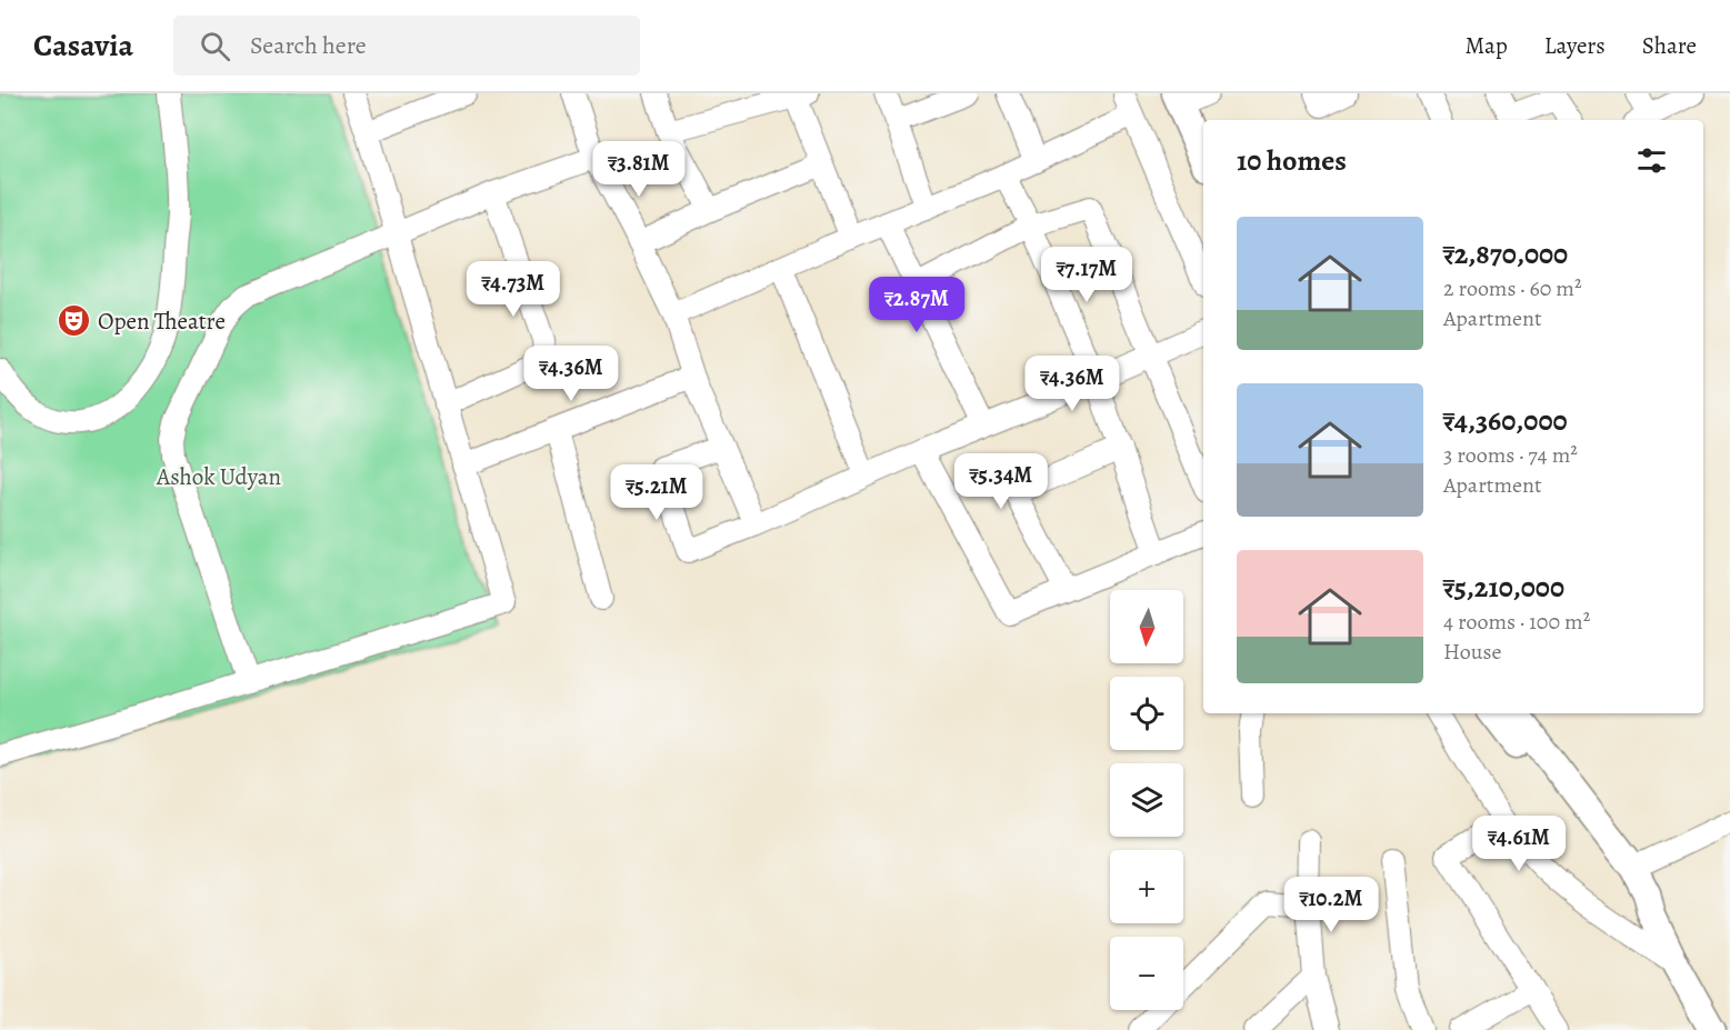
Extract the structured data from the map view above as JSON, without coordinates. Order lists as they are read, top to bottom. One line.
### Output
{"parks":["Ashok Udyan"],"places":{"theatre":["Open Theatre"]},"north":"bottom","page":{"header":"Casavia","search":"Search here","nav":["Map","Layers","Share"],"heading":"10 homes","price":["₹3.81M","₹7.17M","₹4.73M","₹2.87M","₹4.36M","₹4.36M","₹5.34M","₹5.21M","₹4.61M","₹10.2M"],"list":[{"name":"₹2,870,000","note":"2 rooms · 60 m² · Apartment"},{"name":"₹4,360,000","note":"3 rooms · 74 m² · Apartment"},{"name":"₹5,210,000","note":"4 rooms · 100 m² · House"}],"map_buttons":["+","−"]}}
